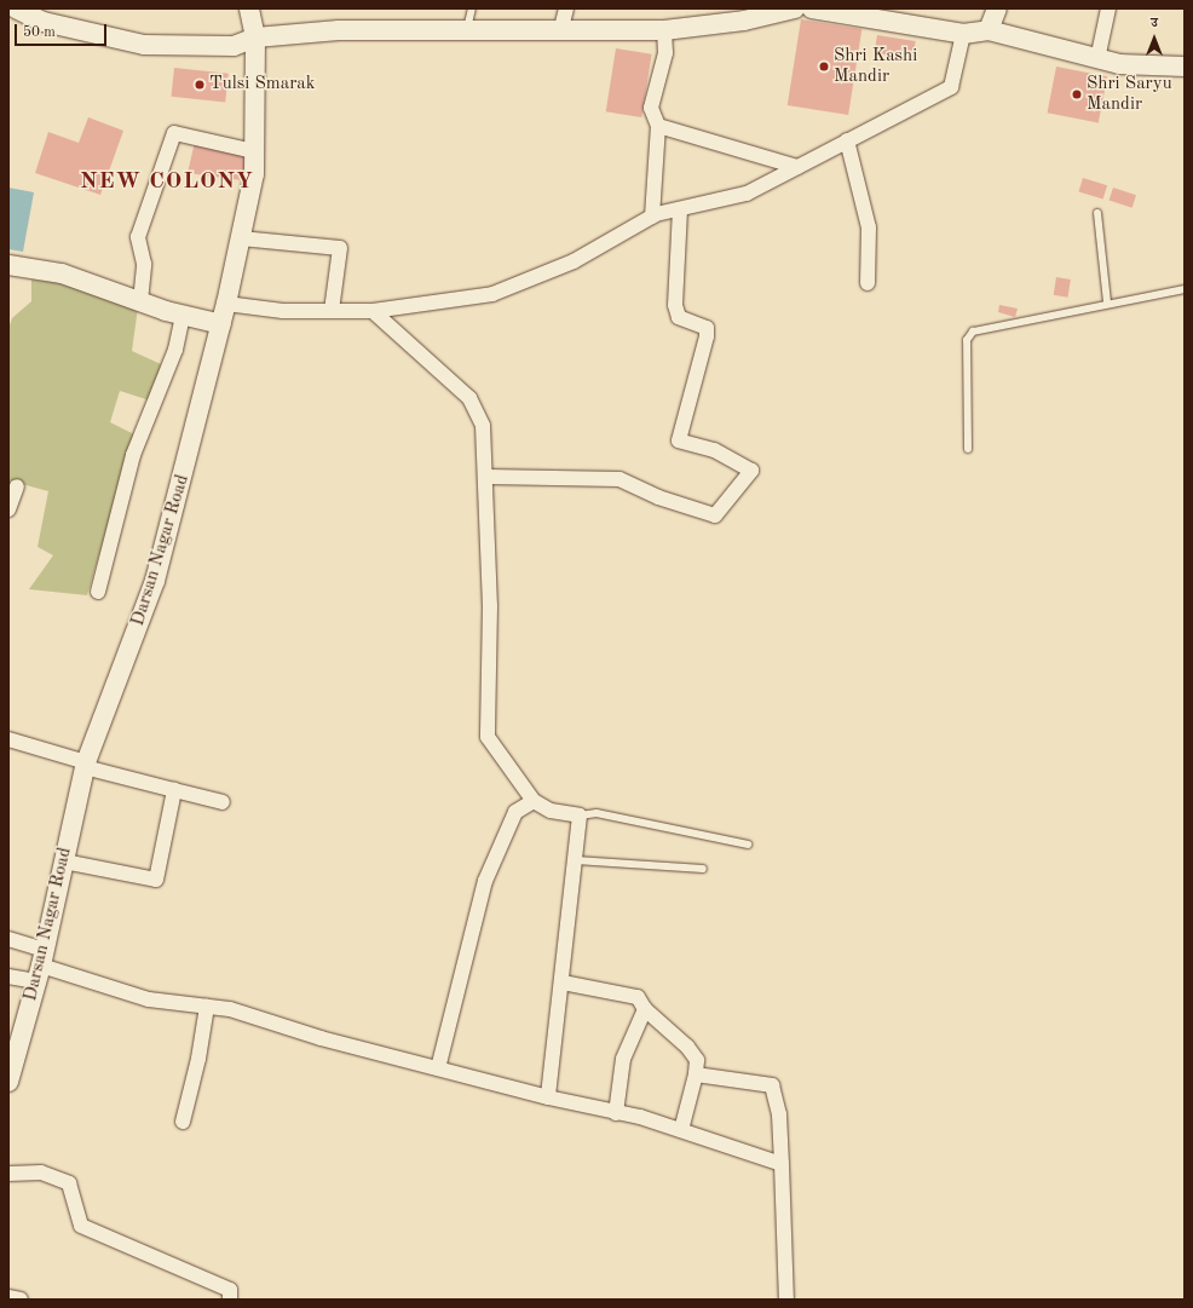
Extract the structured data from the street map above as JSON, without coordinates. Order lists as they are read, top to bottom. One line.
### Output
{"streets":{"street":["Darsan Nagar Road"]},"districts":["NEW COLONY"],"places":["Shri Kashi Mandir","Tulsi Smarak","Shri Saryu Mandir"],"scale_bar":"50 m","north":"top"}
